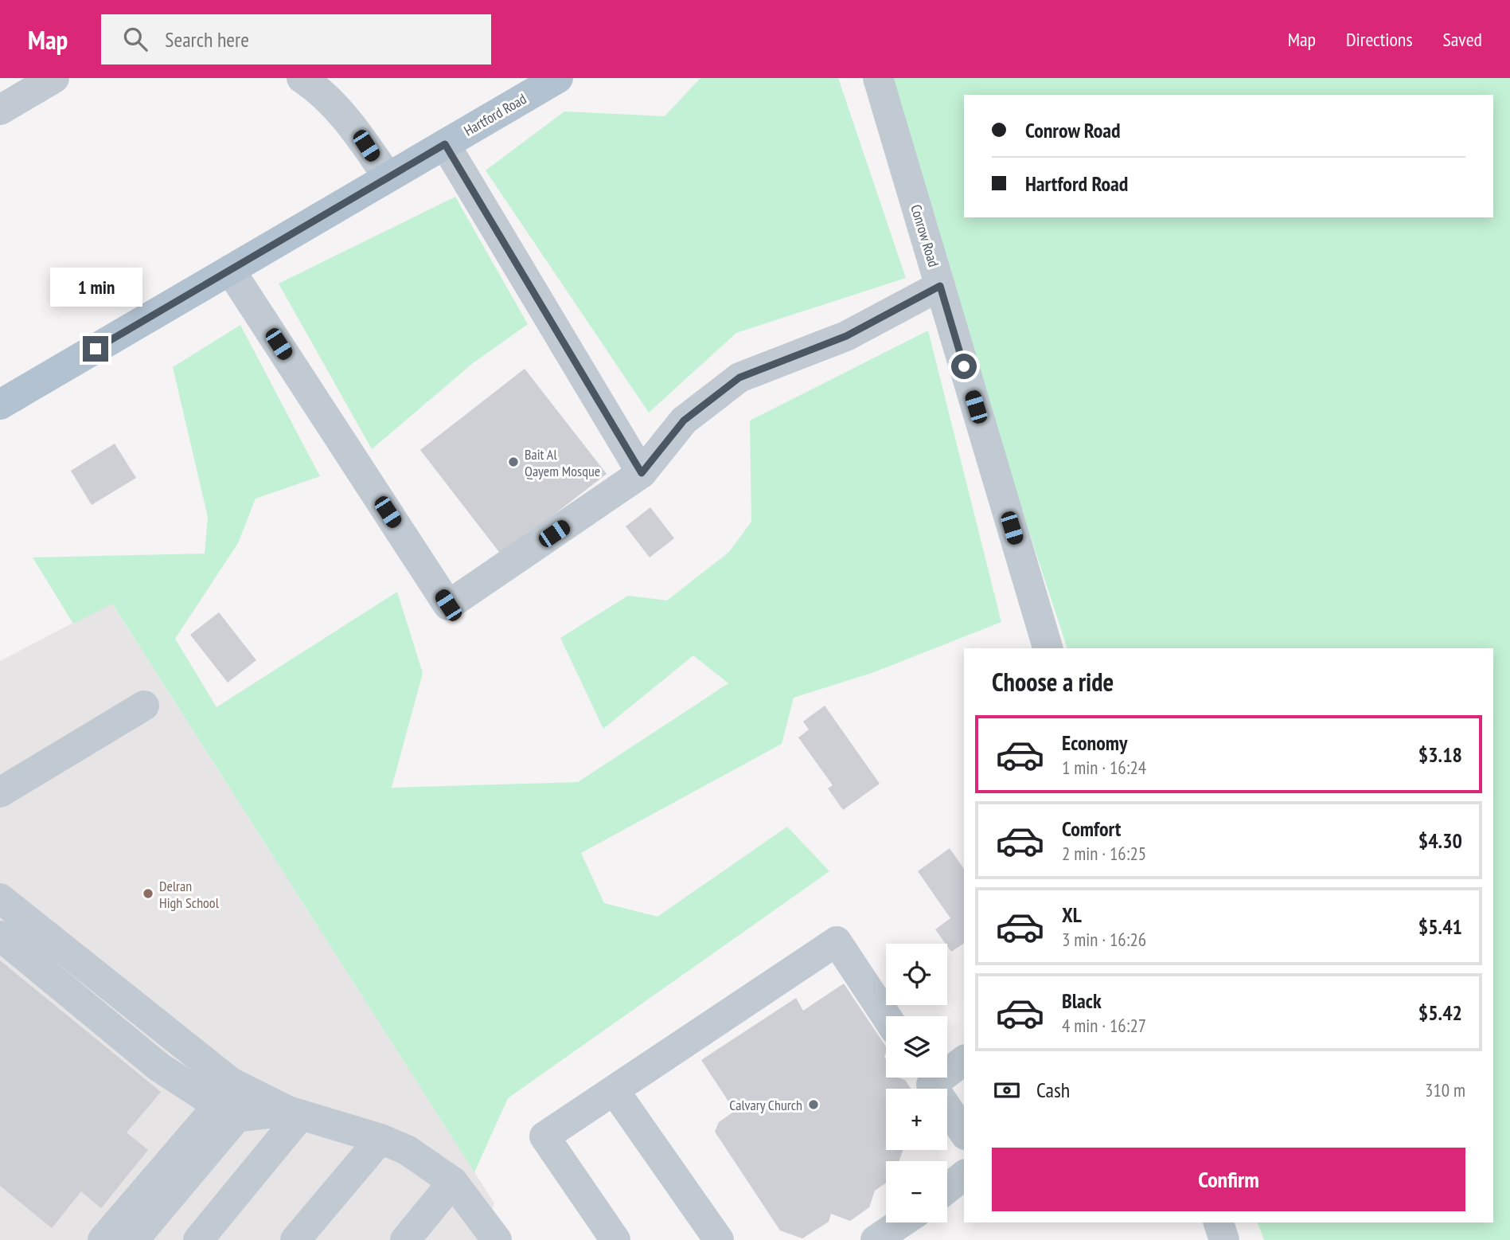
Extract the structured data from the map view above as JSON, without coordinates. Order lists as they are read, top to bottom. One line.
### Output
{"streets":{"main road":["Hartford Road"],"street":["Conrow Road"]},"places":["Bait Al Qayem Mosque","Delran High School","Calvary Church"],"page":{"header":"Map","search":"Search here","nav":["Map","Directions","Saved"],"banner":["Conrow Road","Hartford Road"],"bubble":"1 min","heading":"Choose a ride","list":[{"name":"Economy","note":"1 min · 16:24","value":"$3.18"},{"name":"Comfort","note":"2 min · 16:25","value":"$4.30"},{"name":"XL","note":"3 min · 16:26","value":"$5.41"},{"name":"Black","note":"4 min · 16:27","value":"$5.42"}],"map_buttons":["+","−"],"pay":["Cash","310 m"],"buttons":"Confirm"}}
